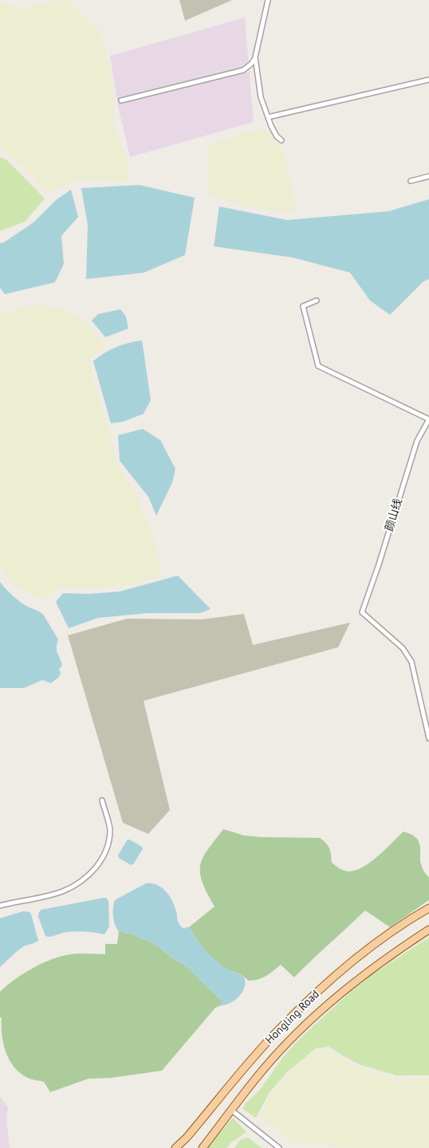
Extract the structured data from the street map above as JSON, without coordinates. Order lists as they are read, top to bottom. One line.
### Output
{"streets":{"main road":["Hongling Road"],"street":["颜山线"]}}
